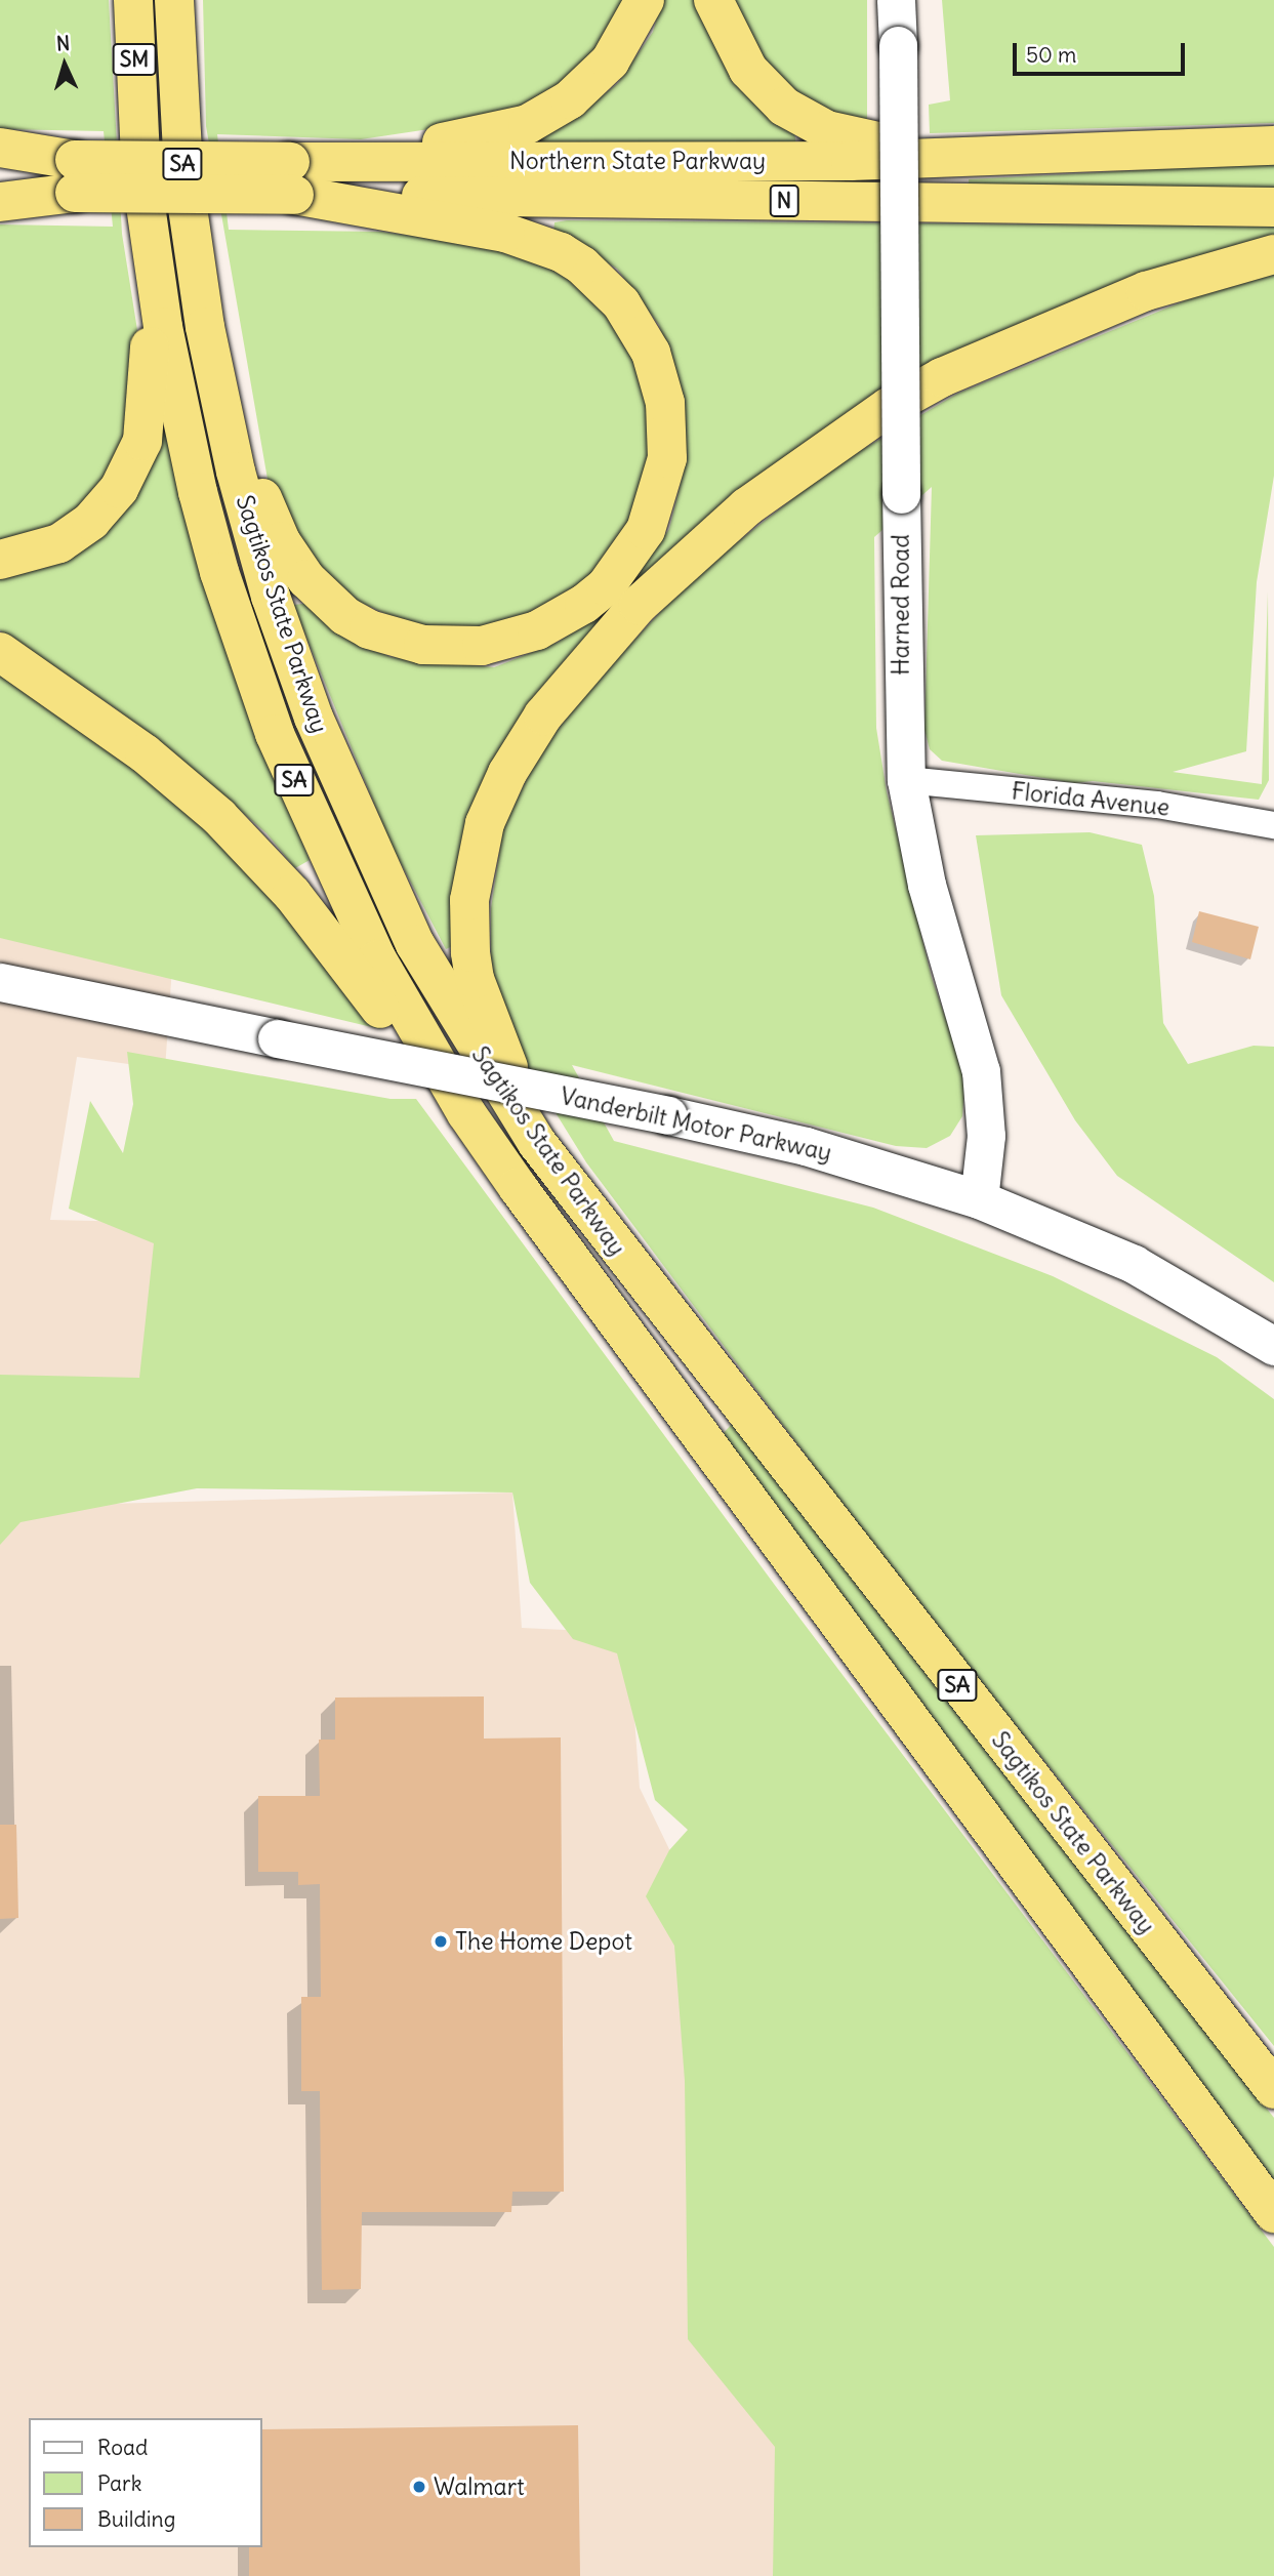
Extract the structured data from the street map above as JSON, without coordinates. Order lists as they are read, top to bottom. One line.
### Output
{"streets":{"highway":["SM","Northern State Parkway","SA","N","Sagtikos State Parkway"],"main road":["Harned Road","Vanderbilt Motor Parkway"],"street":["Florida Avenue"]},"crossings":[["SM","Sagtikos State Parkway"],["Harned Road","Florida Avenue"],["Harned Road","Vanderbilt Motor Parkway"]],"places":["The Home Depot","Walmart"],"legend":["Road","Park","Building"],"scale_bar":"50 m","north":"top"}
